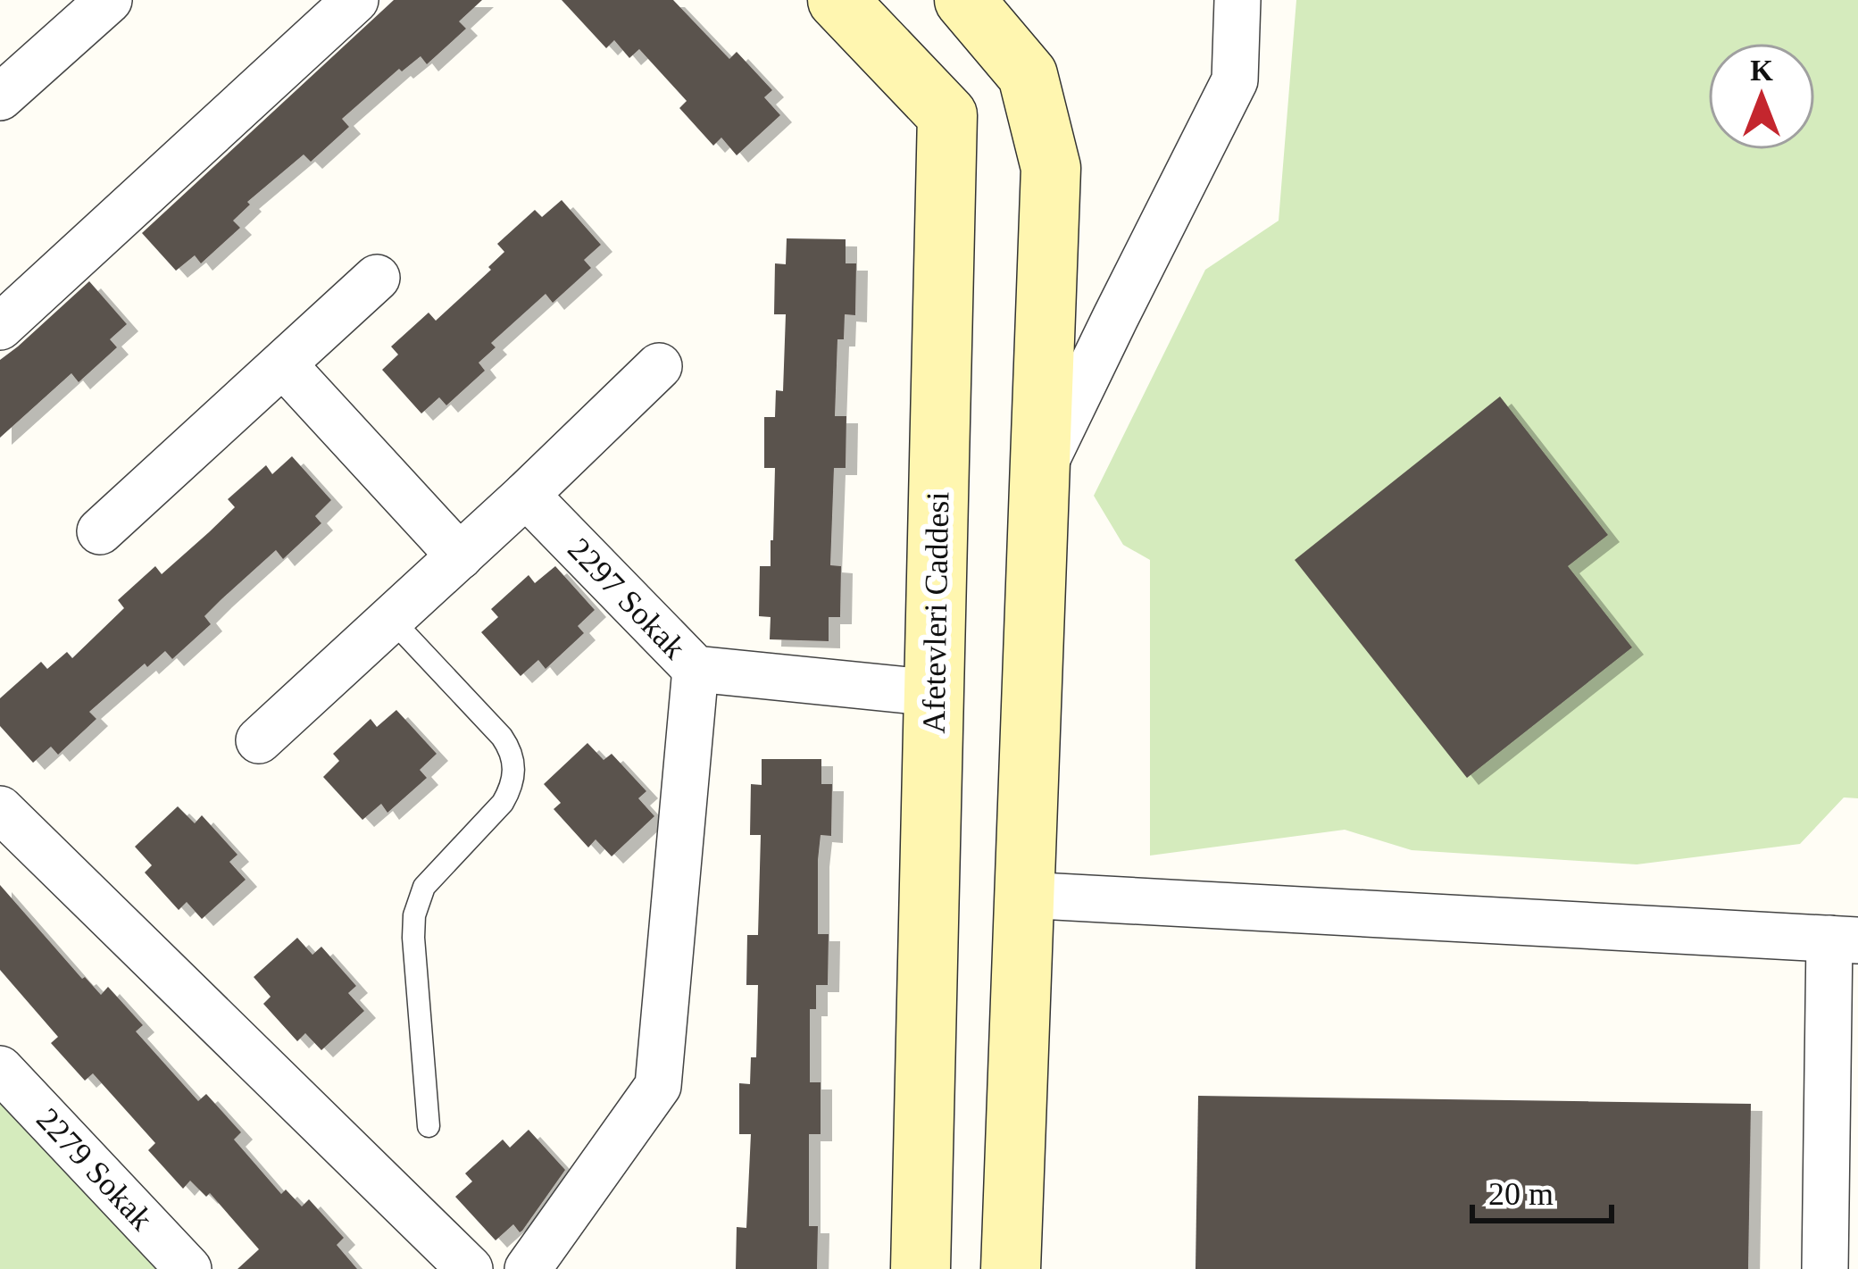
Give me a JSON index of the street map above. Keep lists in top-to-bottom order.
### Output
{
  "streets": {
    "street": ["2297 Sokak", "Afetevleri Caddesi", "2279 Sokak"]
  },
  "crossings": [
    ["2297 Sokak", "Afetevleri Caddesi"]
  ],
  "scale_bar": "20 m",
  "north": "top"
}
